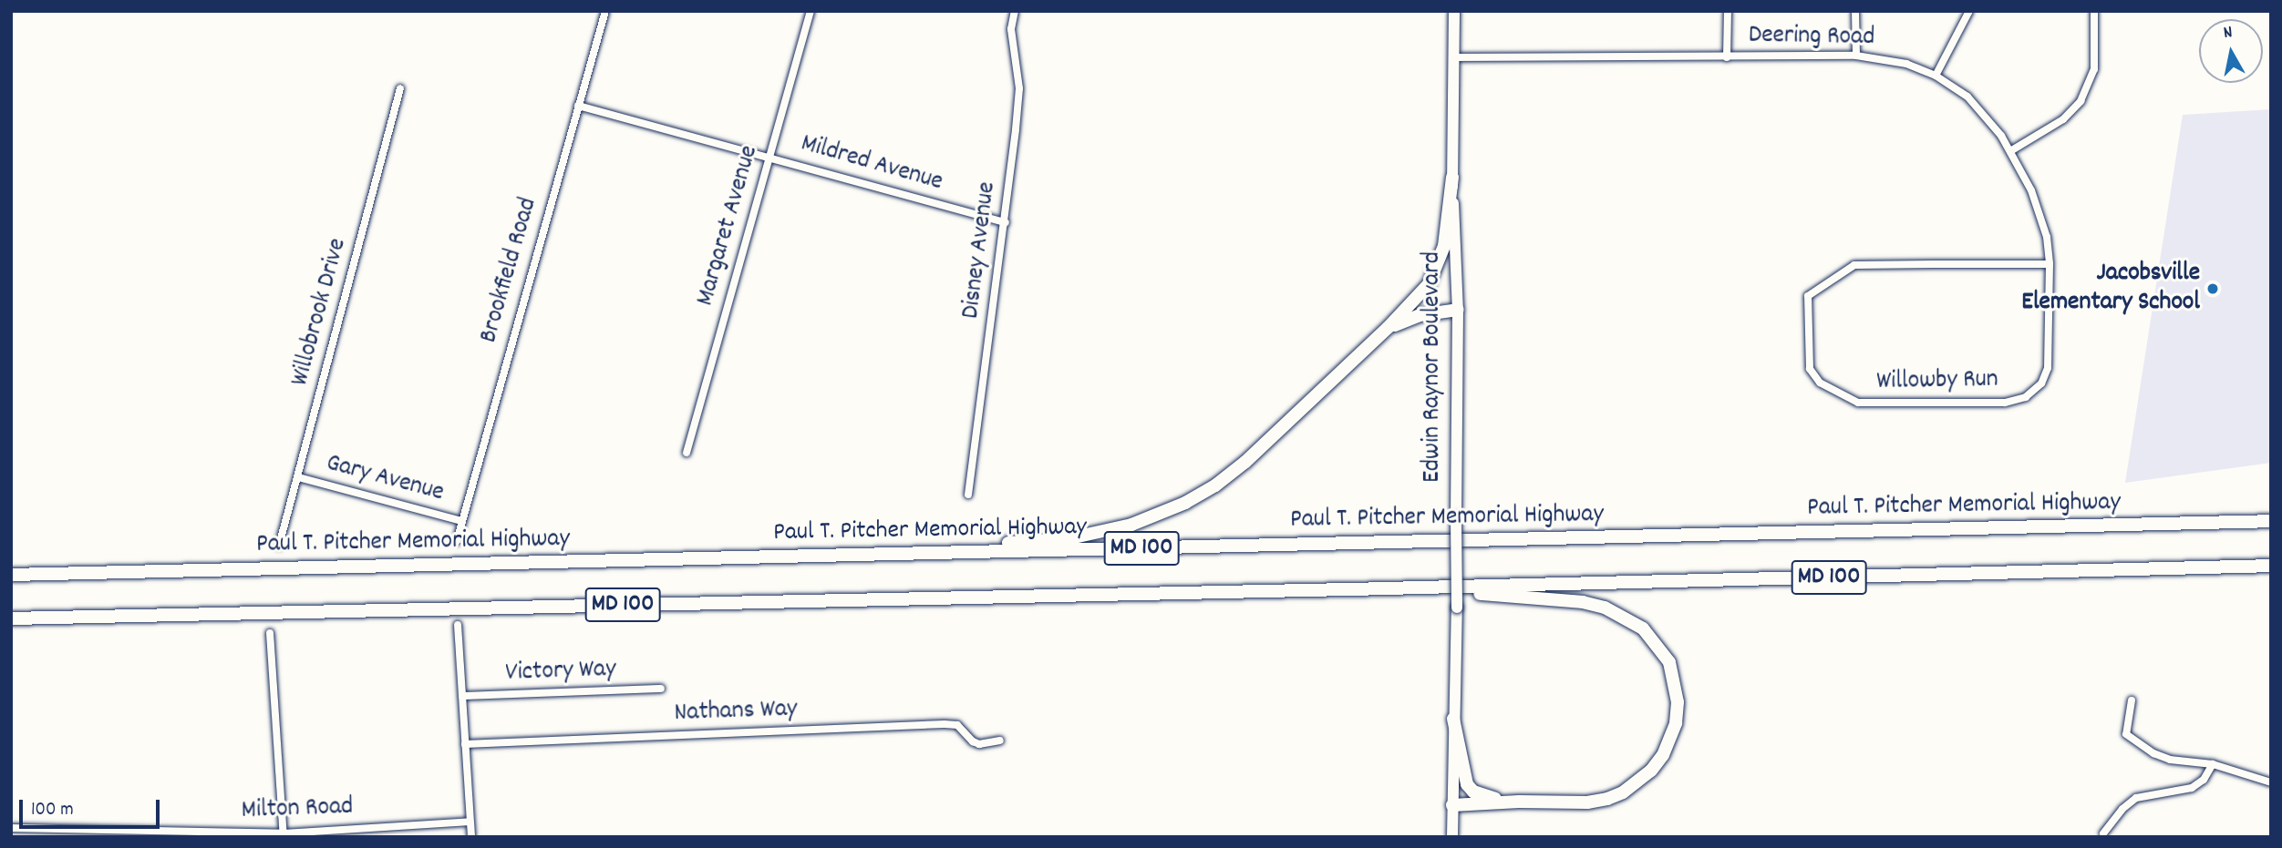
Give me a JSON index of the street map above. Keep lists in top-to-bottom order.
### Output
{
  "streets": {
    "highway": ["Paul T. Pitcher Memorial Highway", "MD 100"],
    "main road": ["Edwin Raynor Boulevard"],
    "street": [
      "Deering Road",
      "Mildred Avenue",
      "Margaret Avenue",
      "Disney Avenue",
      "Brookfield Road",
      "Willobrook Drive",
      "Willowby Run",
      "Gary Avenue",
      "Victory Way",
      "Nathans Way",
      "Milton Road"
    ]
  },
  "crossings": [
    ["Deering Road", "Edwin Raynor Boulevard"],
    ["Deering Road", "Willowby Run"],
    ["Mildred Avenue", "Margaret Avenue"],
    ["Mildred Avenue", "Disney Avenue"],
    ["Mildred Avenue", "Brookfield Road"],
    ["Brookfield Road", "Gary Avenue"],
    ["Willobrook Drive", "Gary Avenue"]
  ],
  "places": ["Jacobsville Elementary School"],
  "scale_bar": "100 m",
  "north": "top"
}
